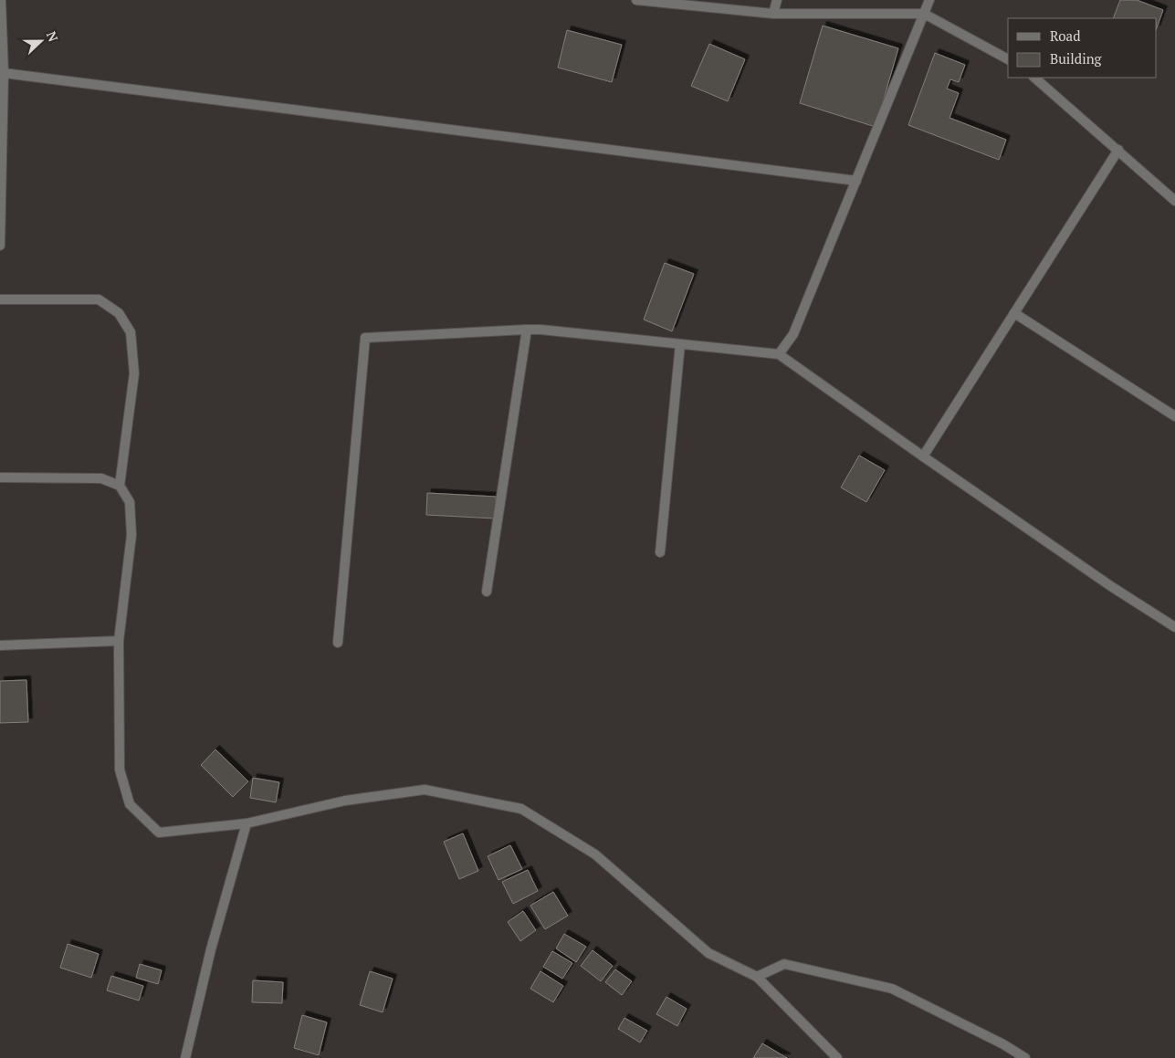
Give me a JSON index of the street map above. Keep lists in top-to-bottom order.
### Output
{
  "legend": ["Road", "Building"],
  "north": "right"
}
